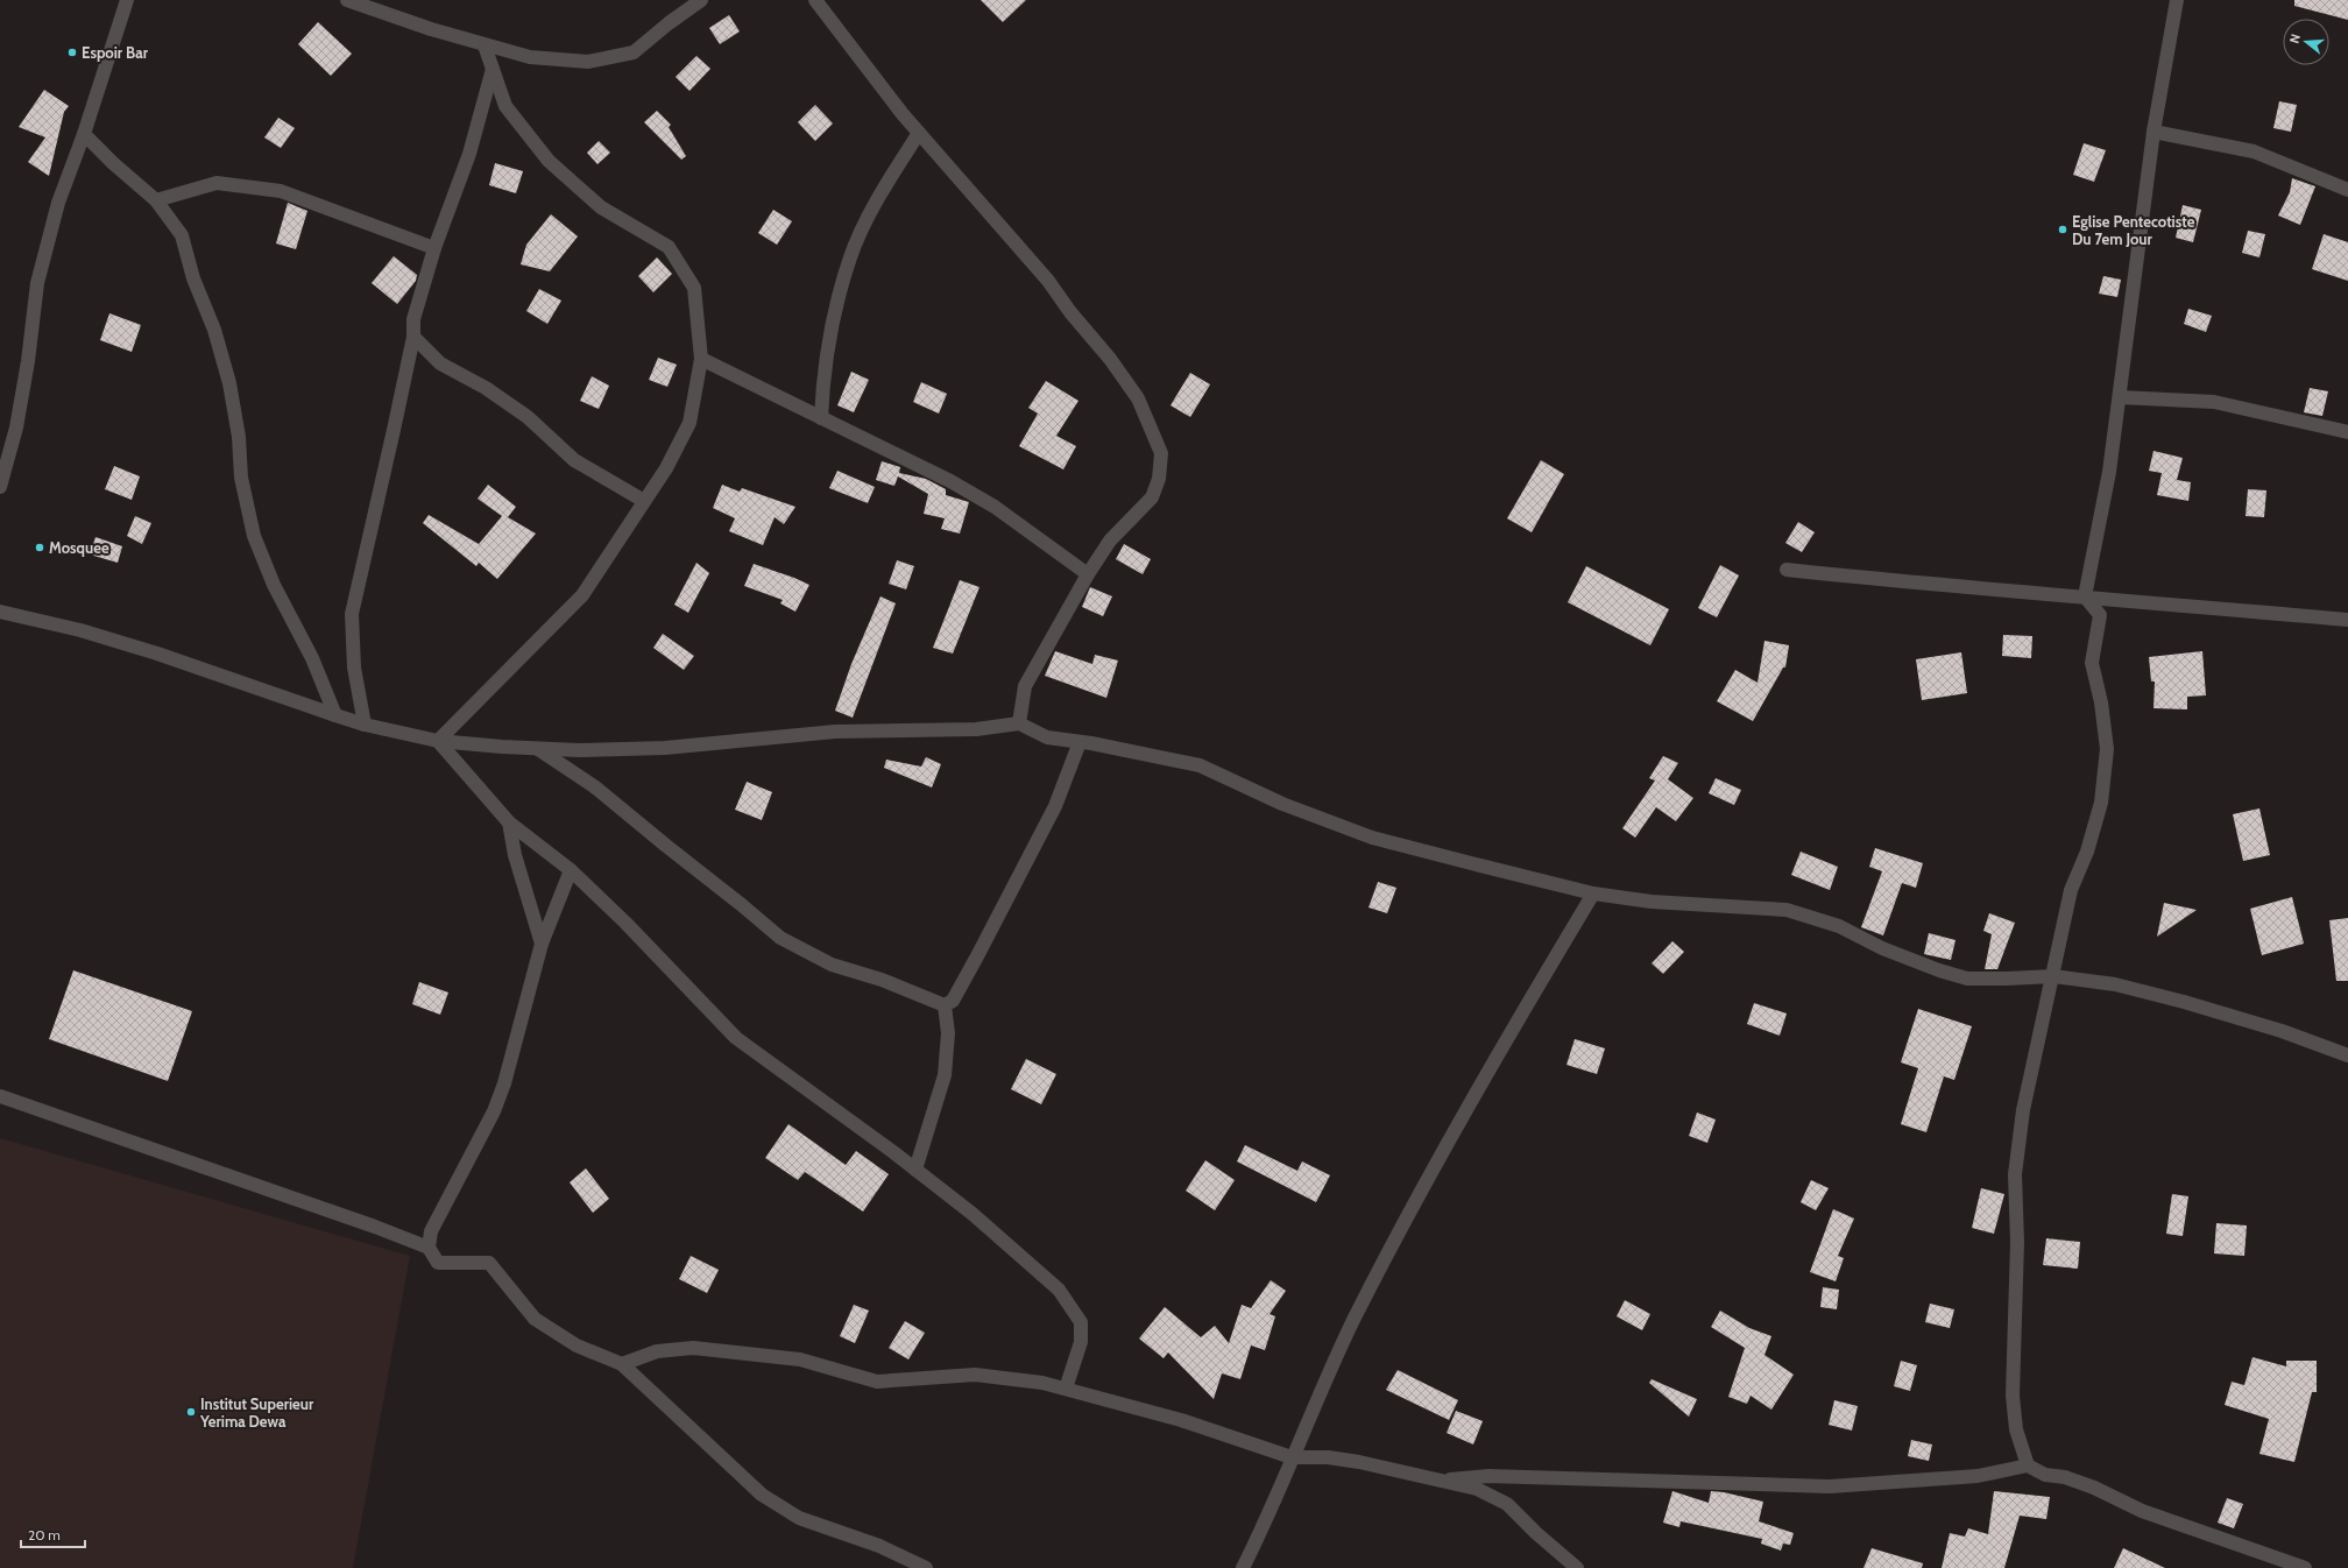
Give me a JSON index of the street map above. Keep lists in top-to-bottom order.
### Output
{
  "places": [
    "Espoir Bar",
    "Eglise Pentecotiste Du 7em Jour",
    "Mosquee",
    "Institut Superieur Yerima Dewa"
  ],
  "scale_bar": "20 m",
  "north": "left"
}
